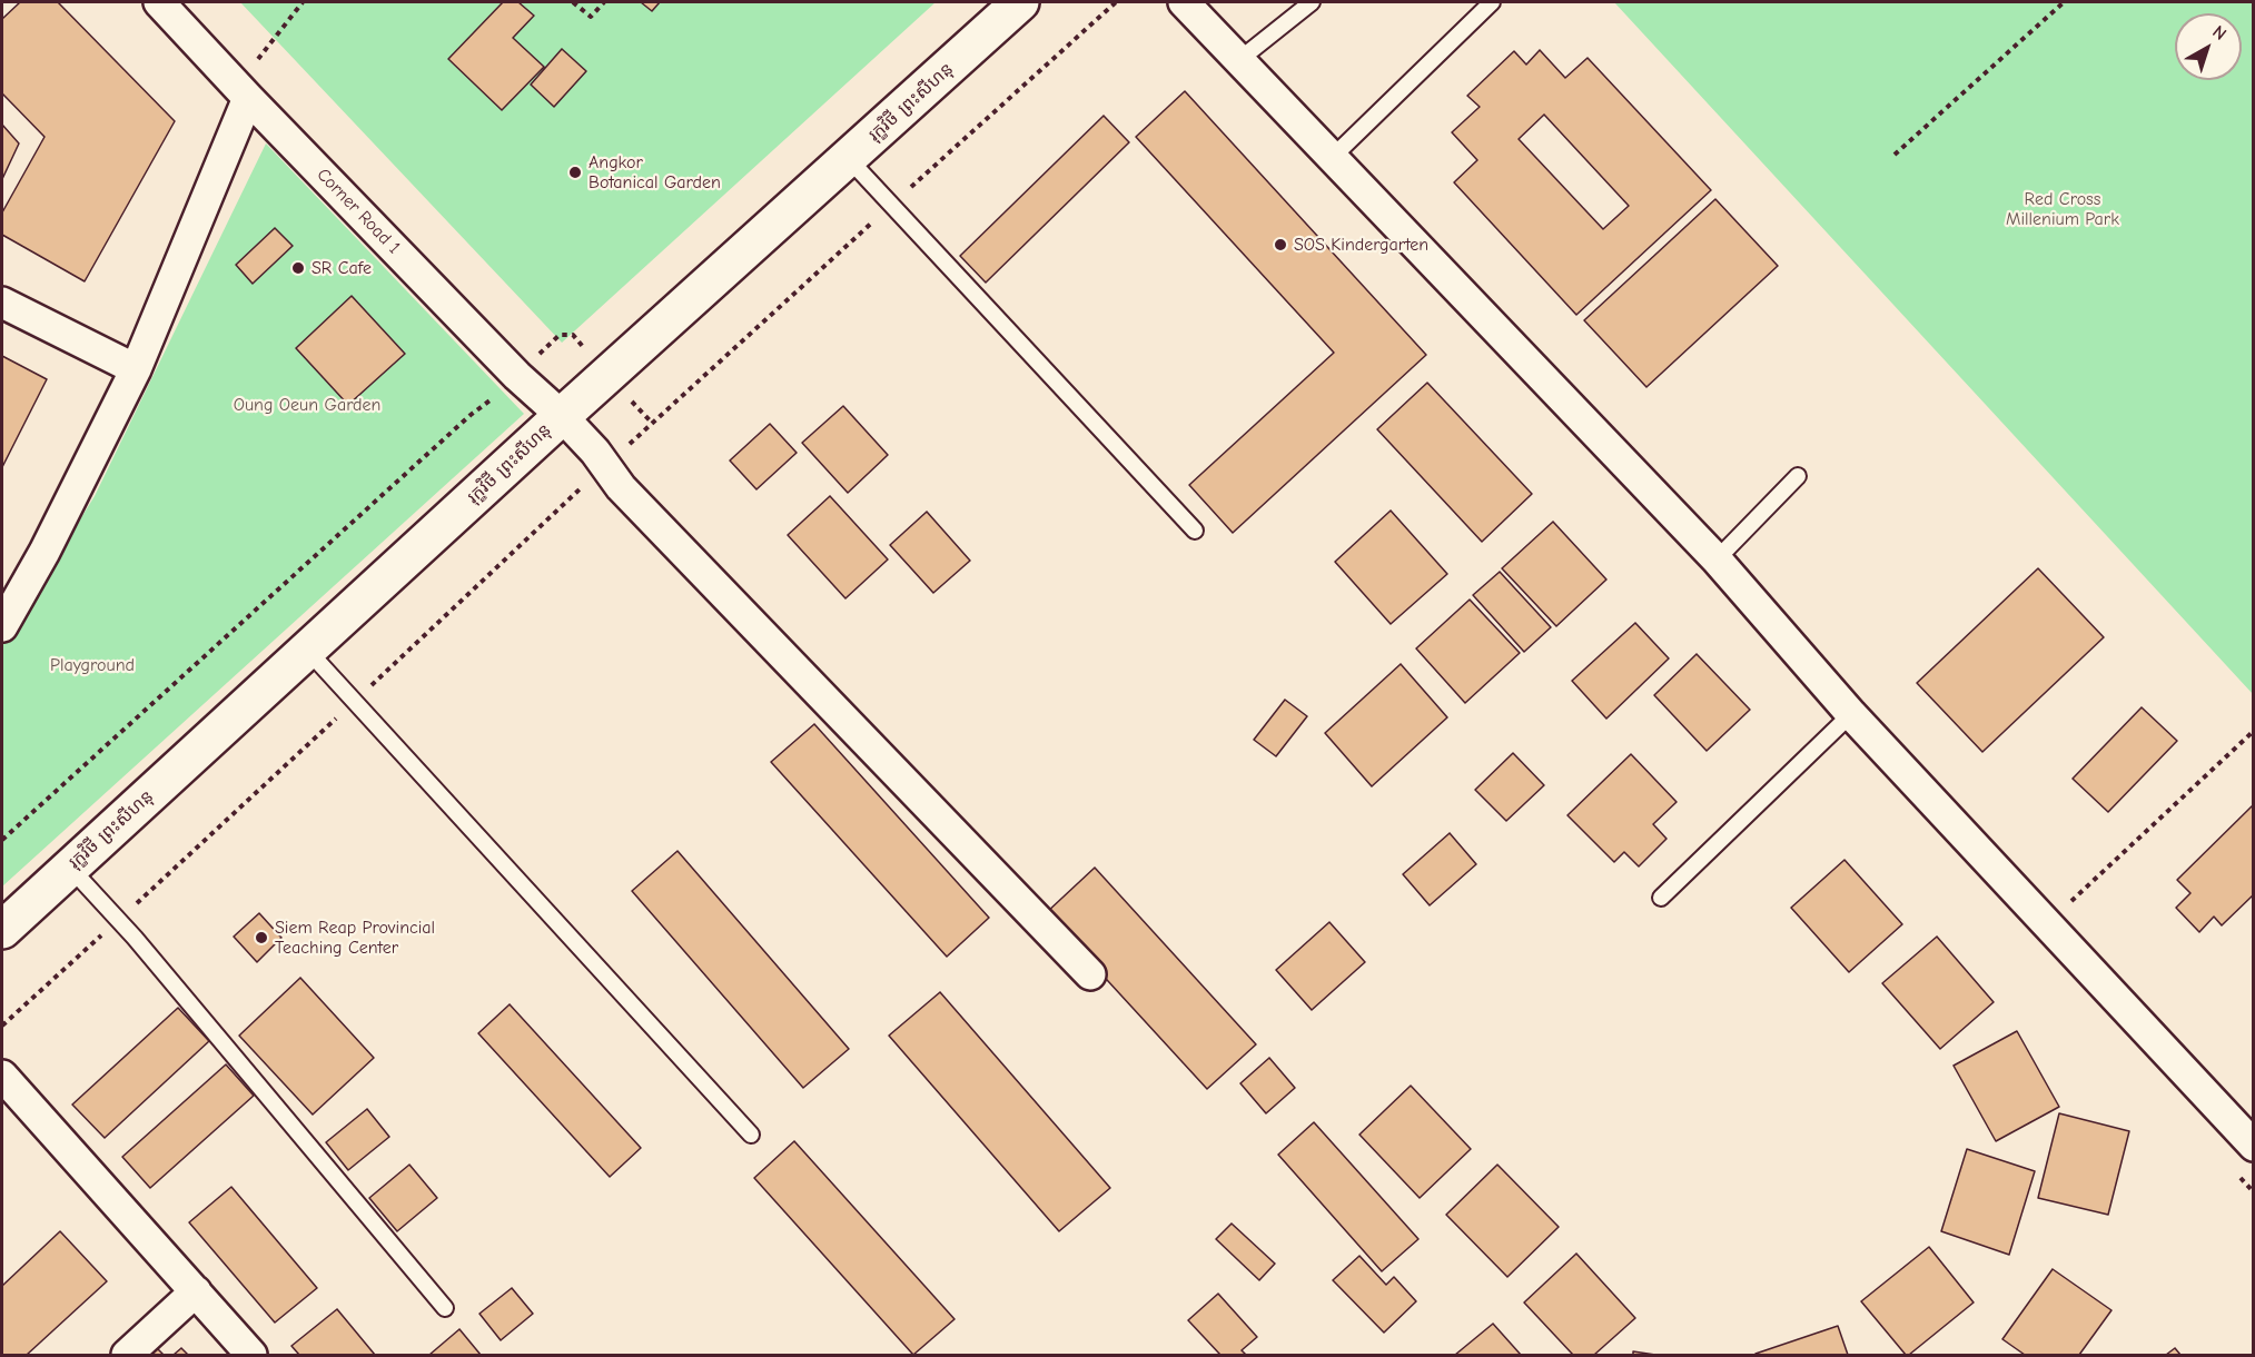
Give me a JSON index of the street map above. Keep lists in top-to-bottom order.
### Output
{
  "streets": {
    "street": ["រុក្ខវិថី ព្រះសីហនុ", "Corner Road 1"]
  },
  "crossings": [
    ["រុក្ខវិថី ព្រះសីហនុ", "Corner Road 1"]
  ],
  "parks": ["Red Cross Millenium Park", "Oung Oeun Garden", "Playground"],
  "places": [
    "Angkor Botanical Garden",
    "SOS Kindergarten",
    "SR Cafe",
    "Siem Reap Provincial Teaching Center"
  ],
  "north": "top right"
}
